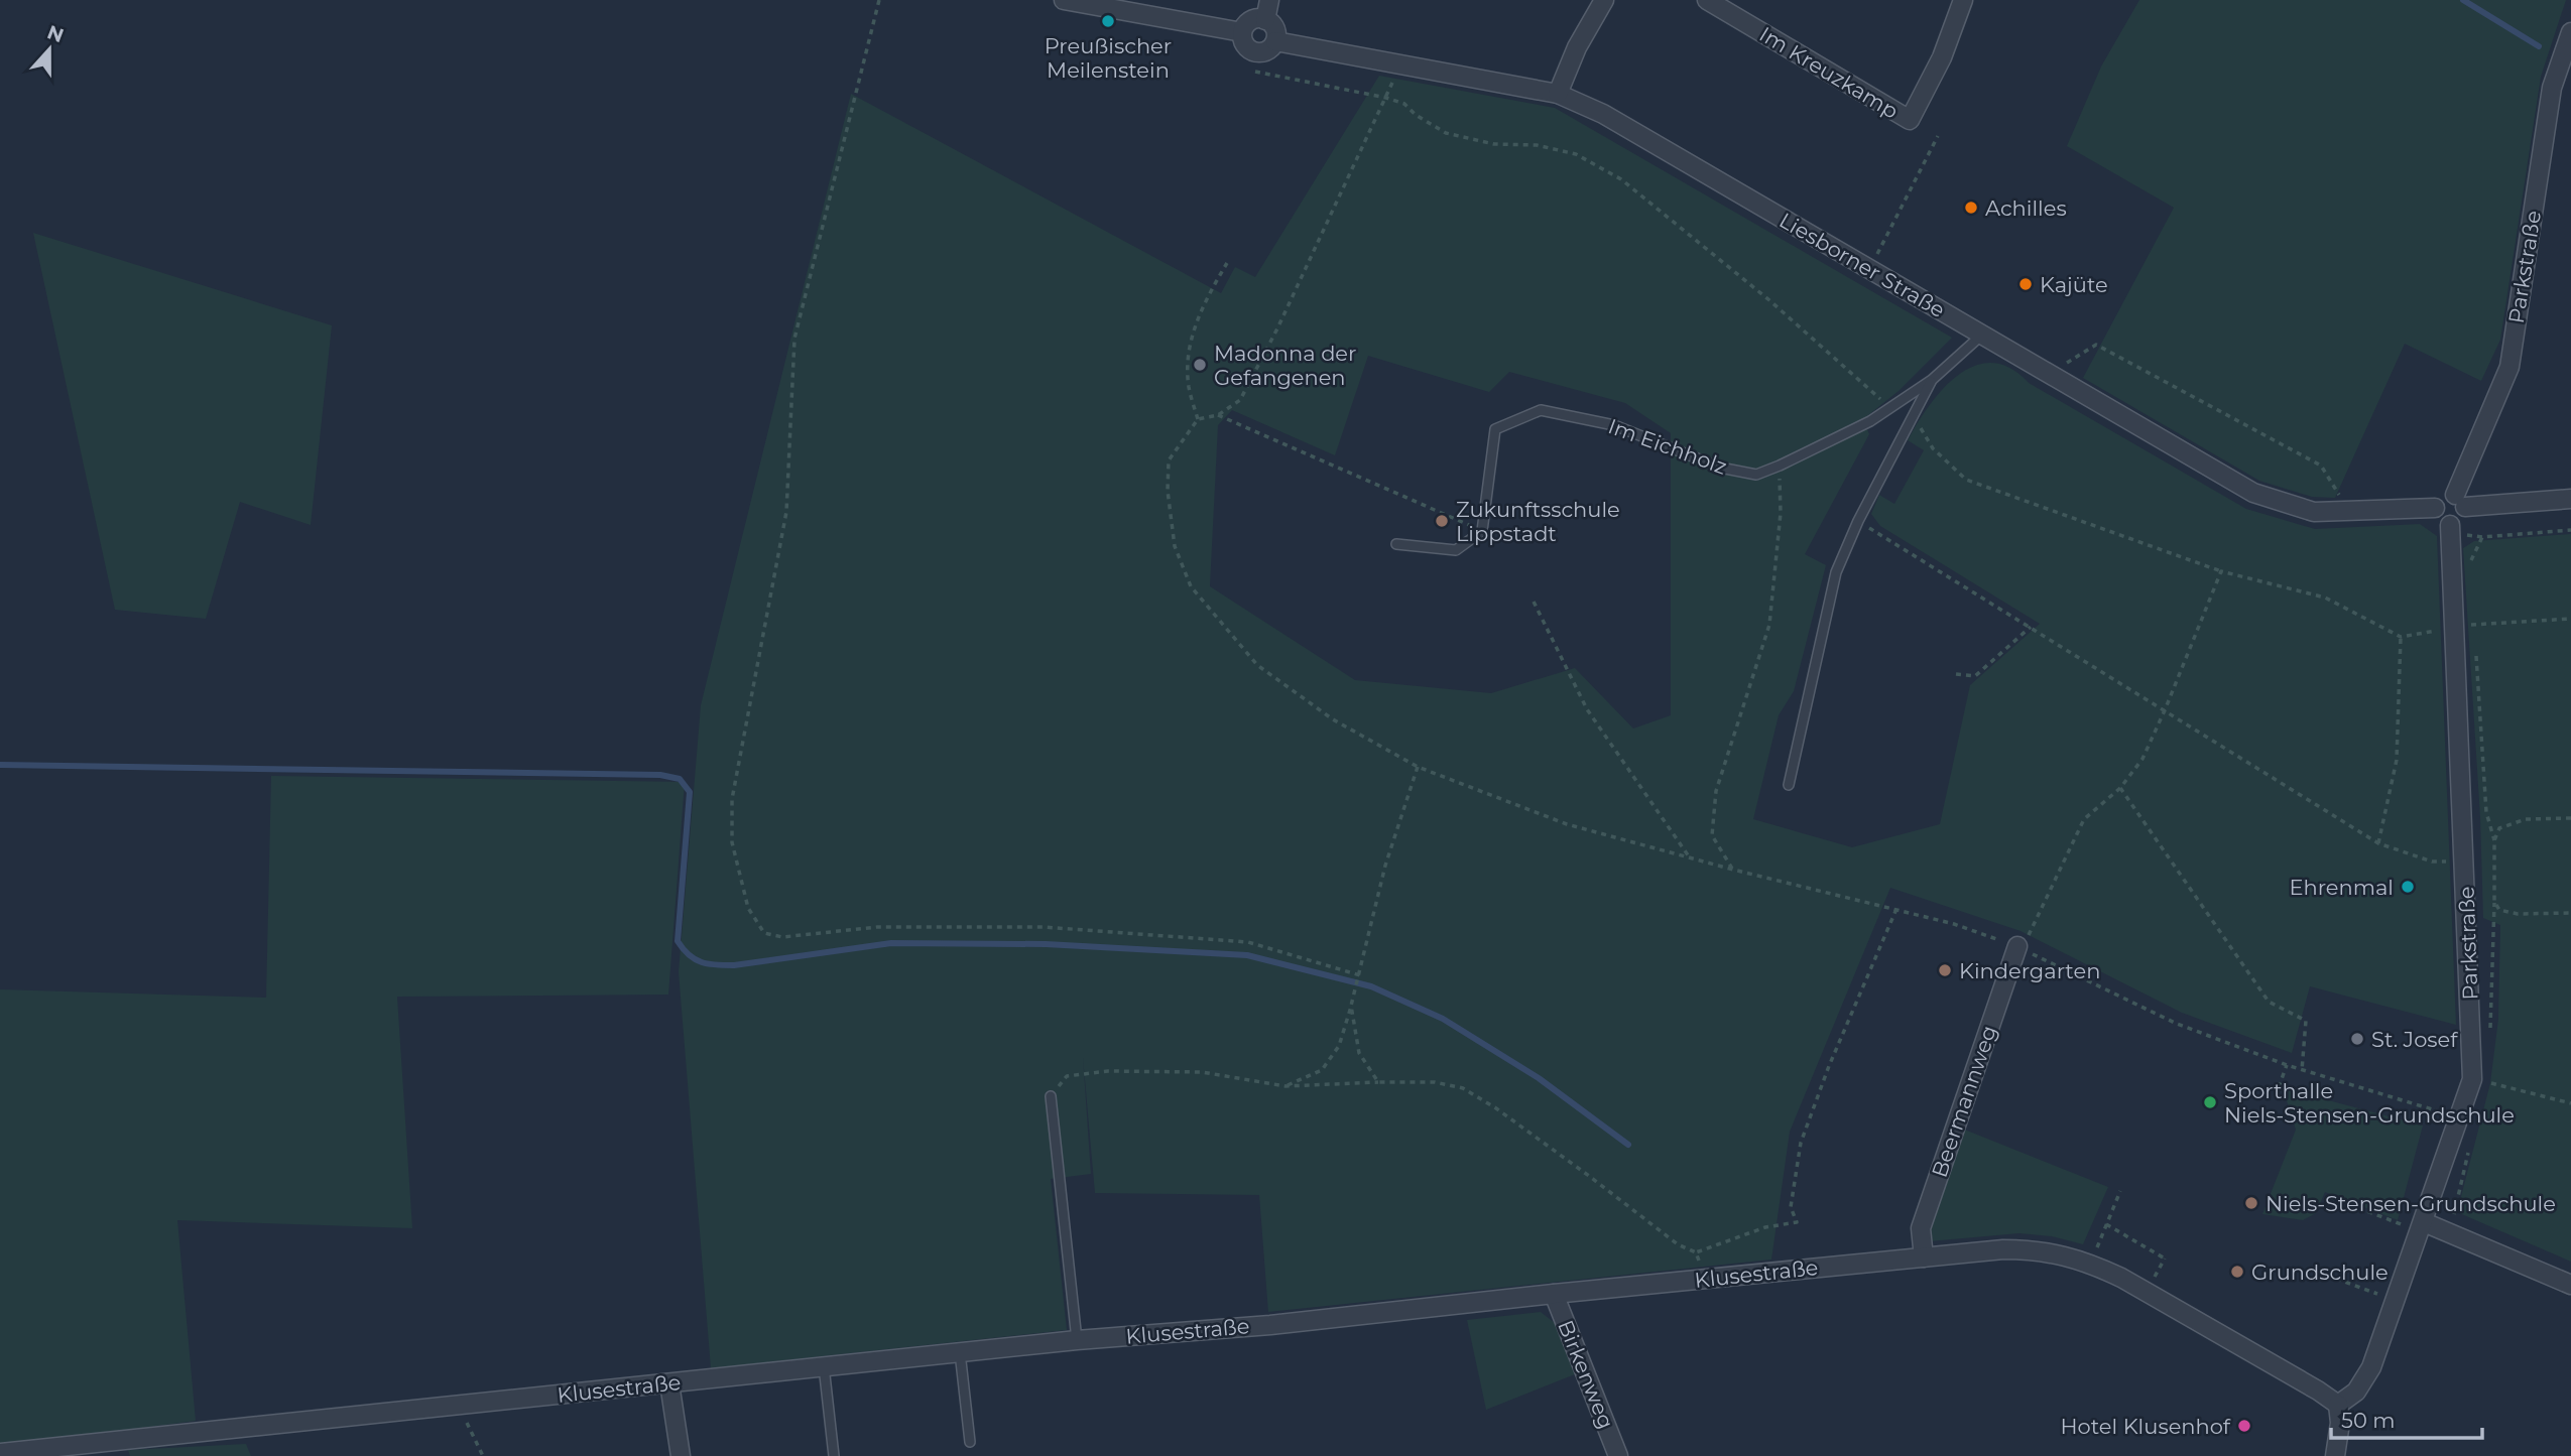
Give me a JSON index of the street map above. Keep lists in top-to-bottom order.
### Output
{
  "streets": {
    "street": [
      "Im Kreuzkamp",
      "Liesborner Straße",
      "Parkstraße",
      "Beermannweg",
      "Klusestraße",
      "Birkenweg"
    ],
    "lane": ["Im Eichholz"]
  },
  "crossings": [
    ["Liesborner Straße", "Parkstraße"],
    ["Liesborner Straße", "Im Eichholz"],
    ["Parkstraße", "Klusestraße"],
    ["Beermannweg", "Klusestraße"],
    ["Klusestraße", "Birkenweg"]
  ],
  "places": [
    "Preußischer Meilenstein",
    "Achilles",
    "Kajüte",
    "Madonna der Gefangenen",
    "Zukunftsschule Lippstadt",
    "Ehrenmal",
    "Kindergarten",
    "St. Josef",
    "Sporthalle Niels-Stensen-Grundschule",
    "Niels-Stensen-Grundschule",
    "Grundschule",
    "Hotel Klusenhof"
  ],
  "scale_bar": "50 m",
  "north": "top"
}
